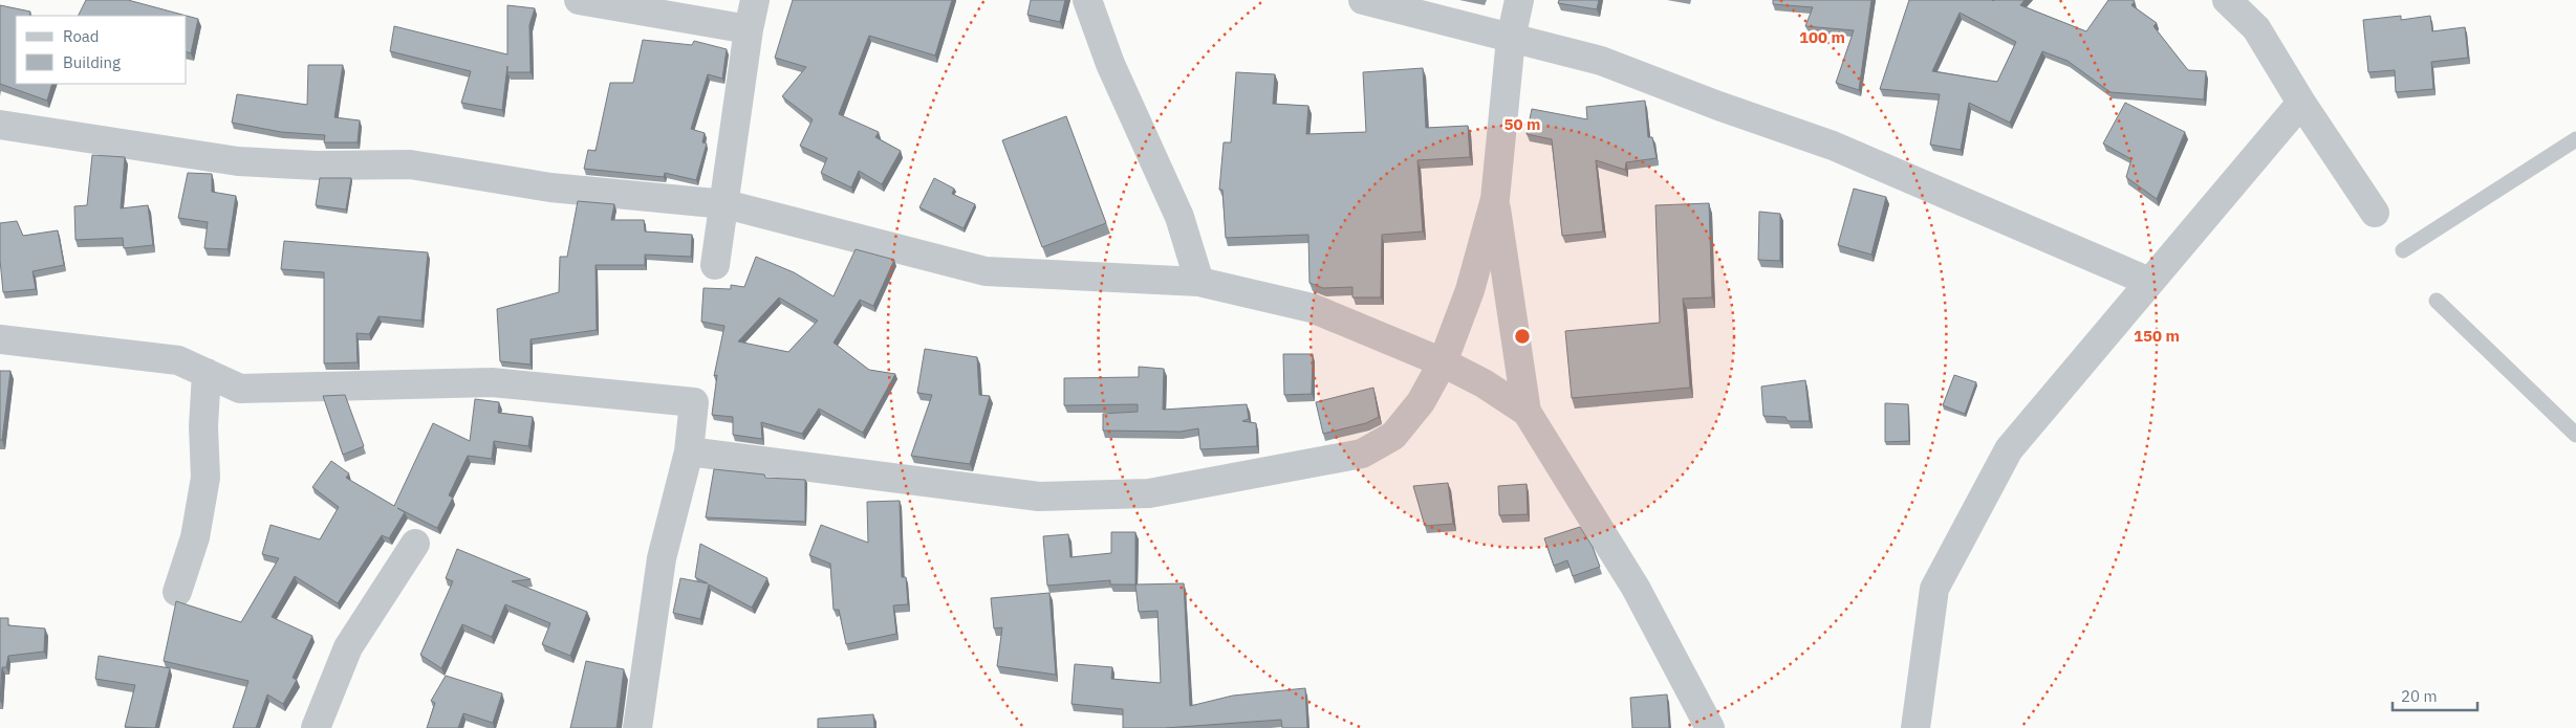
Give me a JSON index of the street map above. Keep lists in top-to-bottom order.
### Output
{
  "legend": ["Road", "Building"],
  "scale_bar": "20 m",
  "rings": ["100 m", "50 m", "150 m"]
}
